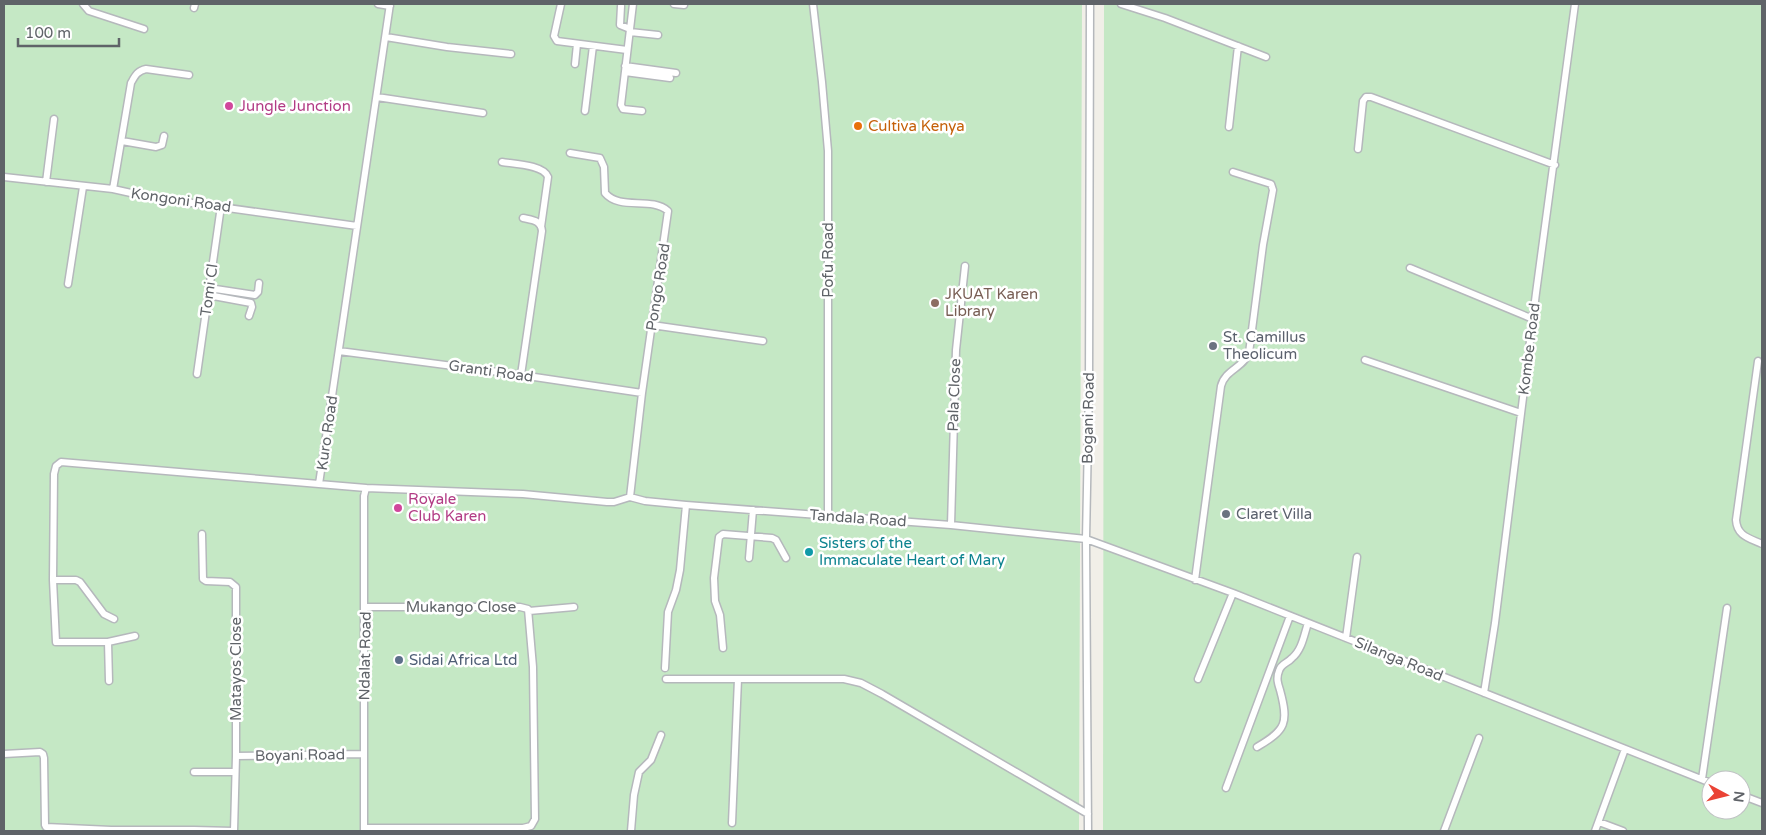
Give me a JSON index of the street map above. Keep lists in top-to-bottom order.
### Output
{
  "streets": {
    "street": [
      "Kongoni Road",
      "Pofu Road",
      "Pongo Road",
      "Tomi Cl",
      "Kombe Road",
      "Granti Road",
      "Pala Close",
      "Bogani Road",
      "Kuro Road",
      "Tandala Road",
      "Mukango Close",
      "Ndalat Road",
      "Silanga Road",
      "Matayos Close",
      "Boyani Road"
    ]
  },
  "crossings": [
    ["Kongoni Road", "Tomi Cl"],
    ["Kongoni Road", "Kuro Road"],
    ["Pofu Road", "Tandala Road"],
    ["Pongo Road", "Granti Road"],
    ["Pongo Road", "Tandala Road"],
    ["Kombe Road", "Silanga Road"],
    ["Granti Road", "Kuro Road"],
    ["Pala Close", "Tandala Road"],
    ["Bogani Road", "Tandala Road"],
    ["Bogani Road", "Silanga Road"],
    ["Tandala Road", "Silanga Road"],
    ["Mukango Close", "Ndalat Road"],
    ["Ndalat Road", "Boyani Road"],
    ["Matayos Close", "Boyani Road"]
  ],
  "places": [
    "Jungle Junction",
    "Cultiva Kenya",
    "JKUAT Karen Library",
    "St. Camillus Theolicum",
    "Royale Club Karen",
    "Claret Villa",
    "Sisters of the Immaculate Heart of Mary",
    "Sidai Africa Ltd"
  ],
  "scale_bar": "100 m",
  "north": "right"
}
